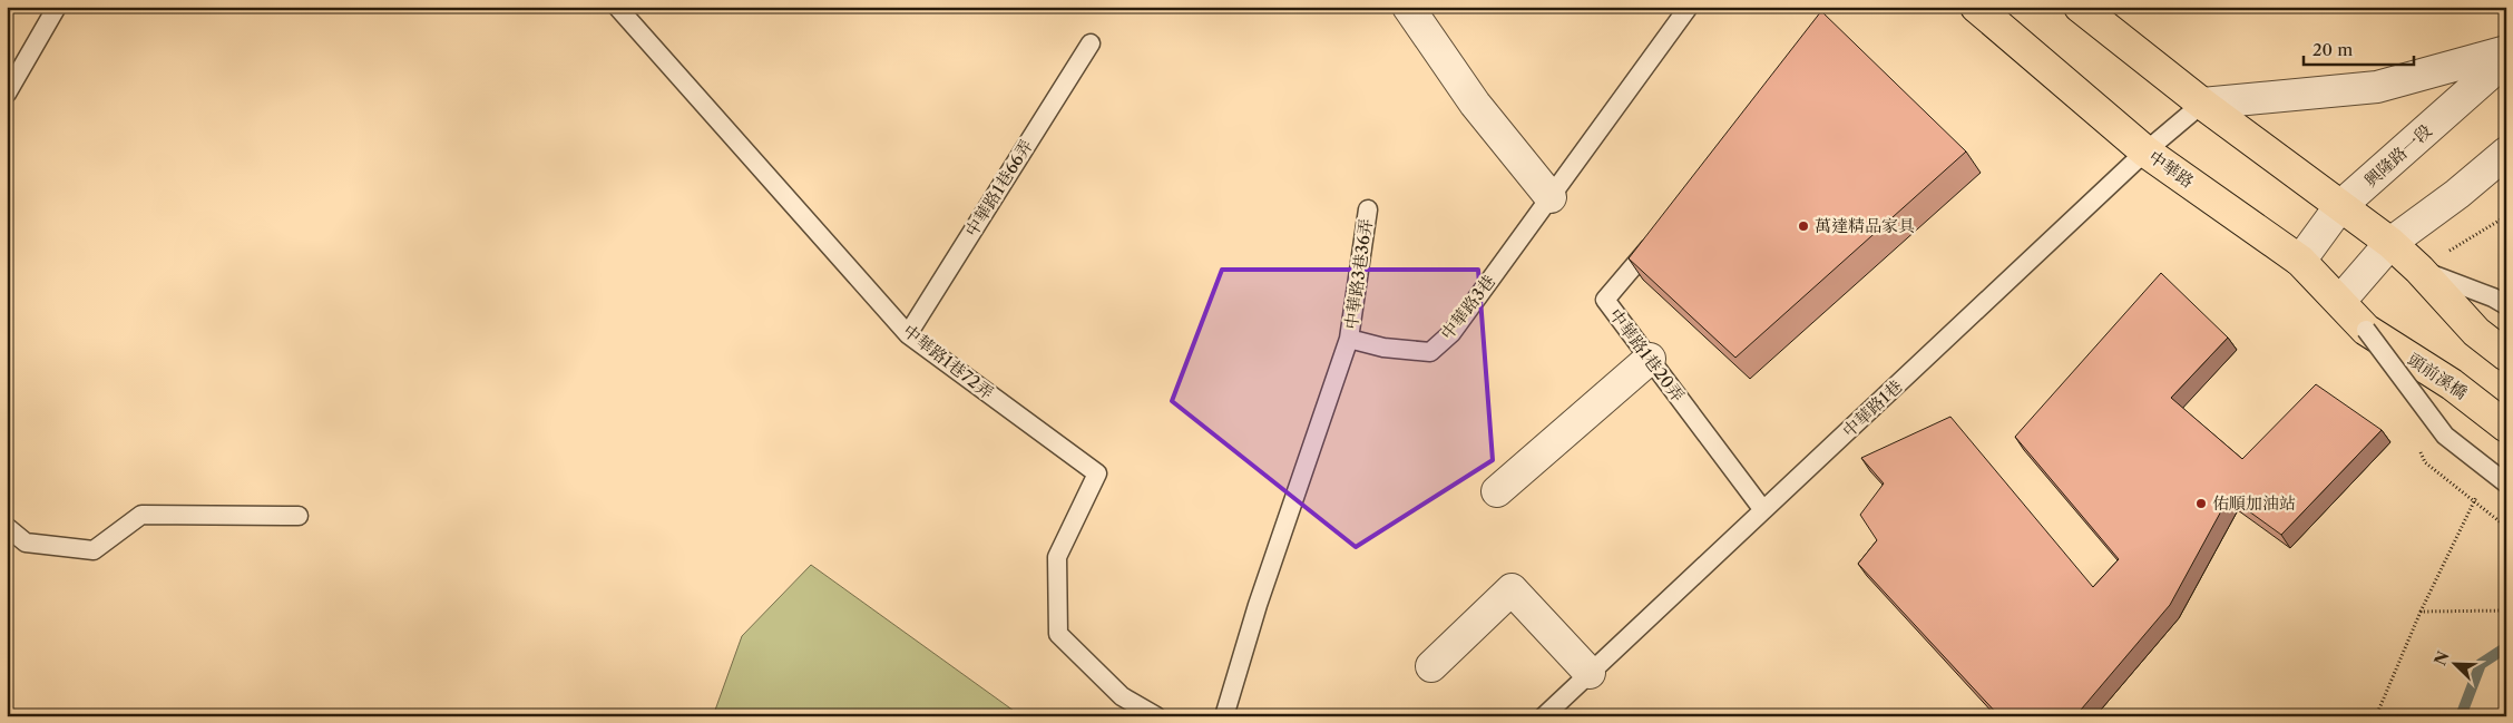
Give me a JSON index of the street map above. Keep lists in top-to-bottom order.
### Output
{
  "streets": {
    "main road": ["中華路", "頭前溪橋"],
    "street": ["興隆路一段"],
    "lane": [
      "中華路1巷66弄",
      "中華路3巷36弄",
      "中華路3巷",
      "中華路1巷20弄",
      "中華路1巷72弄",
      "中華路1巷"
    ]
  },
  "crossings": [
    ["興隆路一段", "中華路"],
    ["中華路", "頭前溪橋"],
    ["中華路", "中華路1巷"],
    ["中華路1巷66弄", "中華路1巷72弄"],
    ["中華路3巷36弄", "中華路3巷"],
    ["中華路1巷20弄", "中華路1巷"]
  ],
  "places": ["萬達精品家具", "佑順加油站"],
  "scale_bar": "20 m",
  "north": "top left"
}
